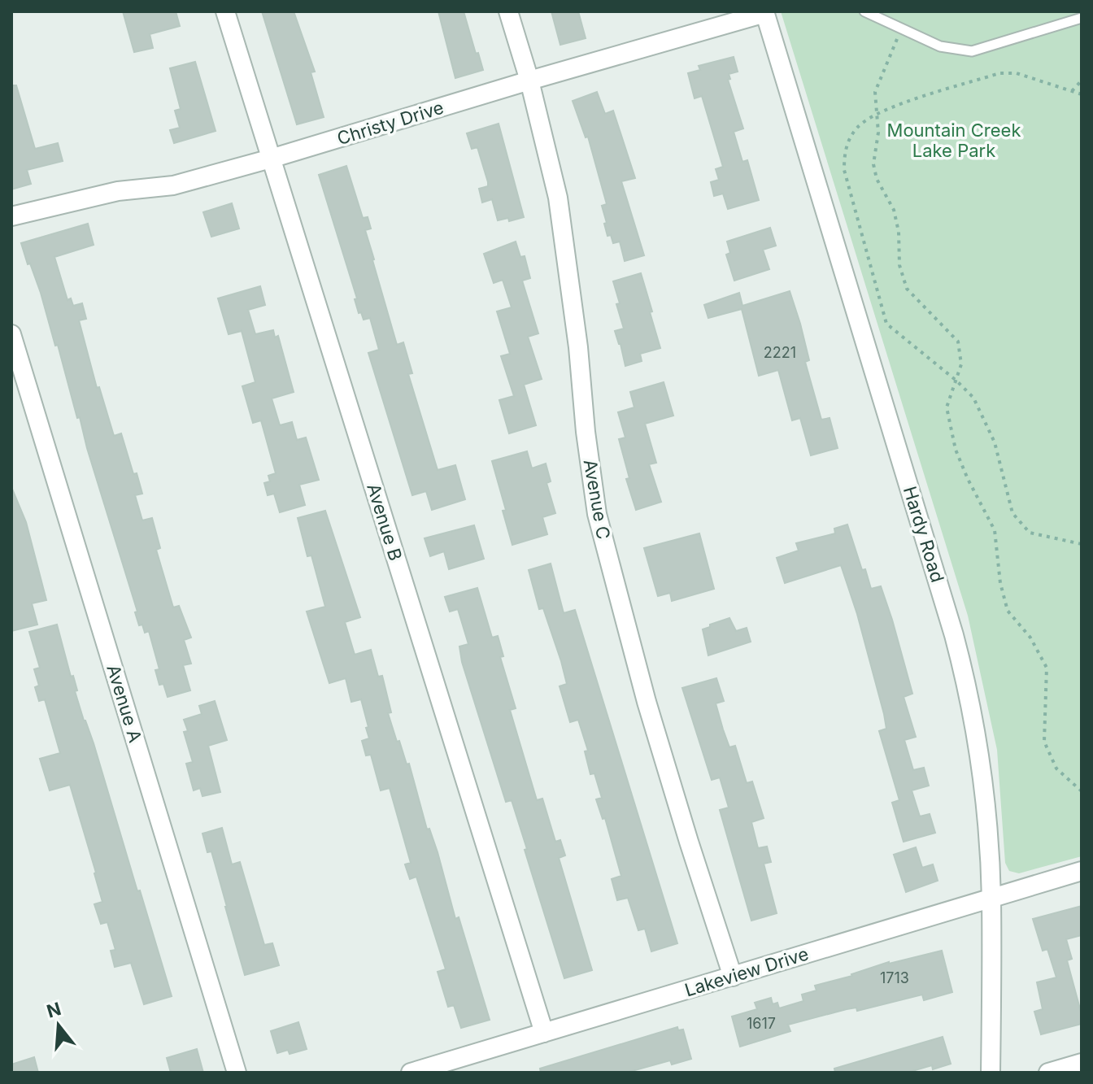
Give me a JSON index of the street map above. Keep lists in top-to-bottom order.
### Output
{
  "streets": {
    "street": [
      "Christy Drive",
      "Avenue C",
      "Avenue B",
      "Hardy Road",
      "Avenue A",
      "Lakeview Drive"
    ]
  },
  "crossings": [
    ["Christy Drive", "Avenue C"],
    ["Christy Drive", "Avenue B"],
    ["Christy Drive", "Hardy Road"],
    ["Avenue C", "Lakeview Drive"],
    ["Avenue B", "Lakeview Drive"],
    ["Hardy Road", "Lakeview Drive"]
  ],
  "parks": ["Mountain Creek Lake Park"],
  "house_numbers": ["2221", "1713", "1617"],
  "north": "top"
}
